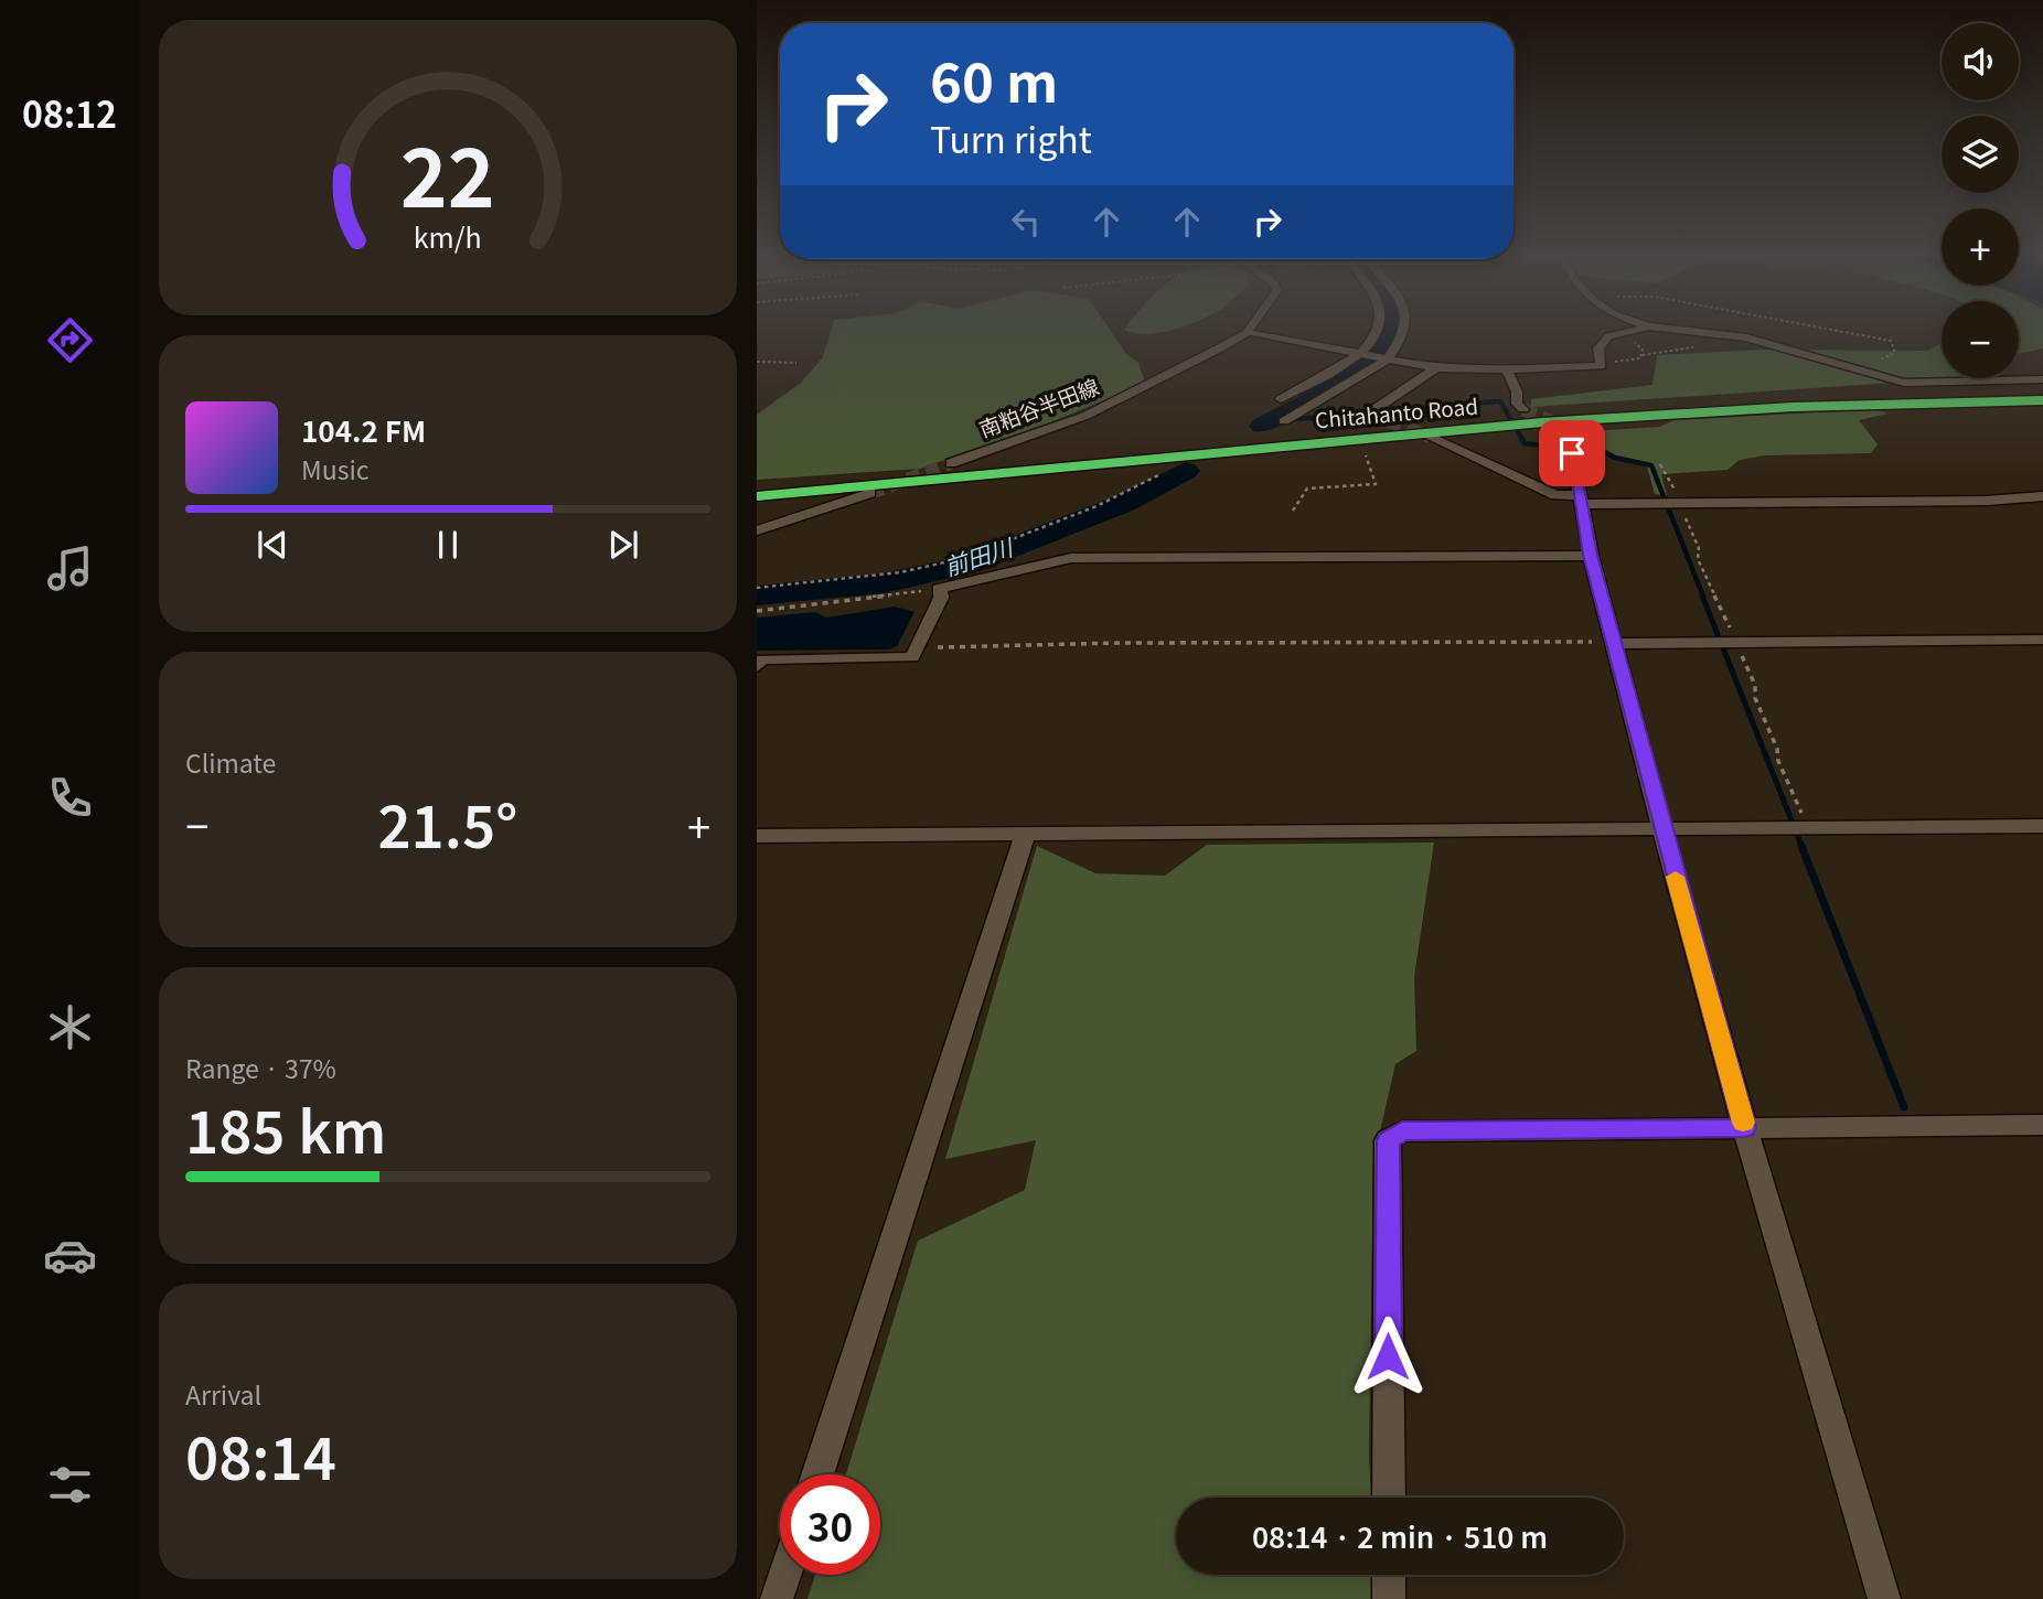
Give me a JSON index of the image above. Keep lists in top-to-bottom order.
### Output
{
  "streets": {
    "highway": ["Chitahanto Road"],
    "street": ["南粕谷半田線"]
  },
  "water": ["前田川"],
  "page": {
    "tabs": "08:12",
    "map_buttons": ["+", "−"],
    "turn": ["60 m", "Turn right"],
    "song": ["104.2 FM", "Music"],
    "tile": [
      "Climate",
      ["Range · 37%", "185 km"],
      ["Arrival", "08:14"]
    ],
    "heat": ["−", "21.5°", "+"],
    "limit": "30",
    "trip": "08:14 · 2 min · 510 m",
    "gauge": ["22", "km/h"]
  }
}
